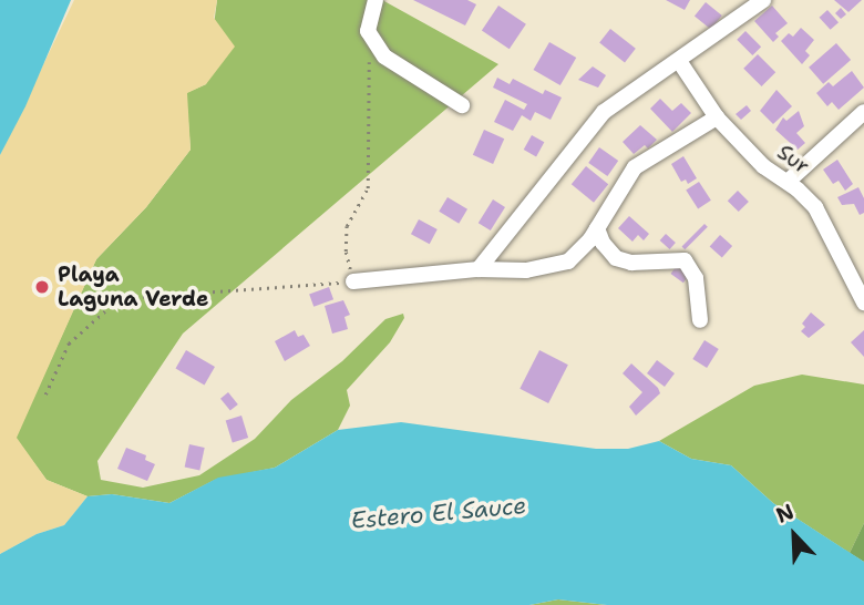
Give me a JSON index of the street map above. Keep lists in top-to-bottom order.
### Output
{
  "streets": {
    "street": ["Sur"]
  },
  "water": ["Estero El Sauce"],
  "places": ["Playa Laguna Verde"],
  "north": "top left"
}
